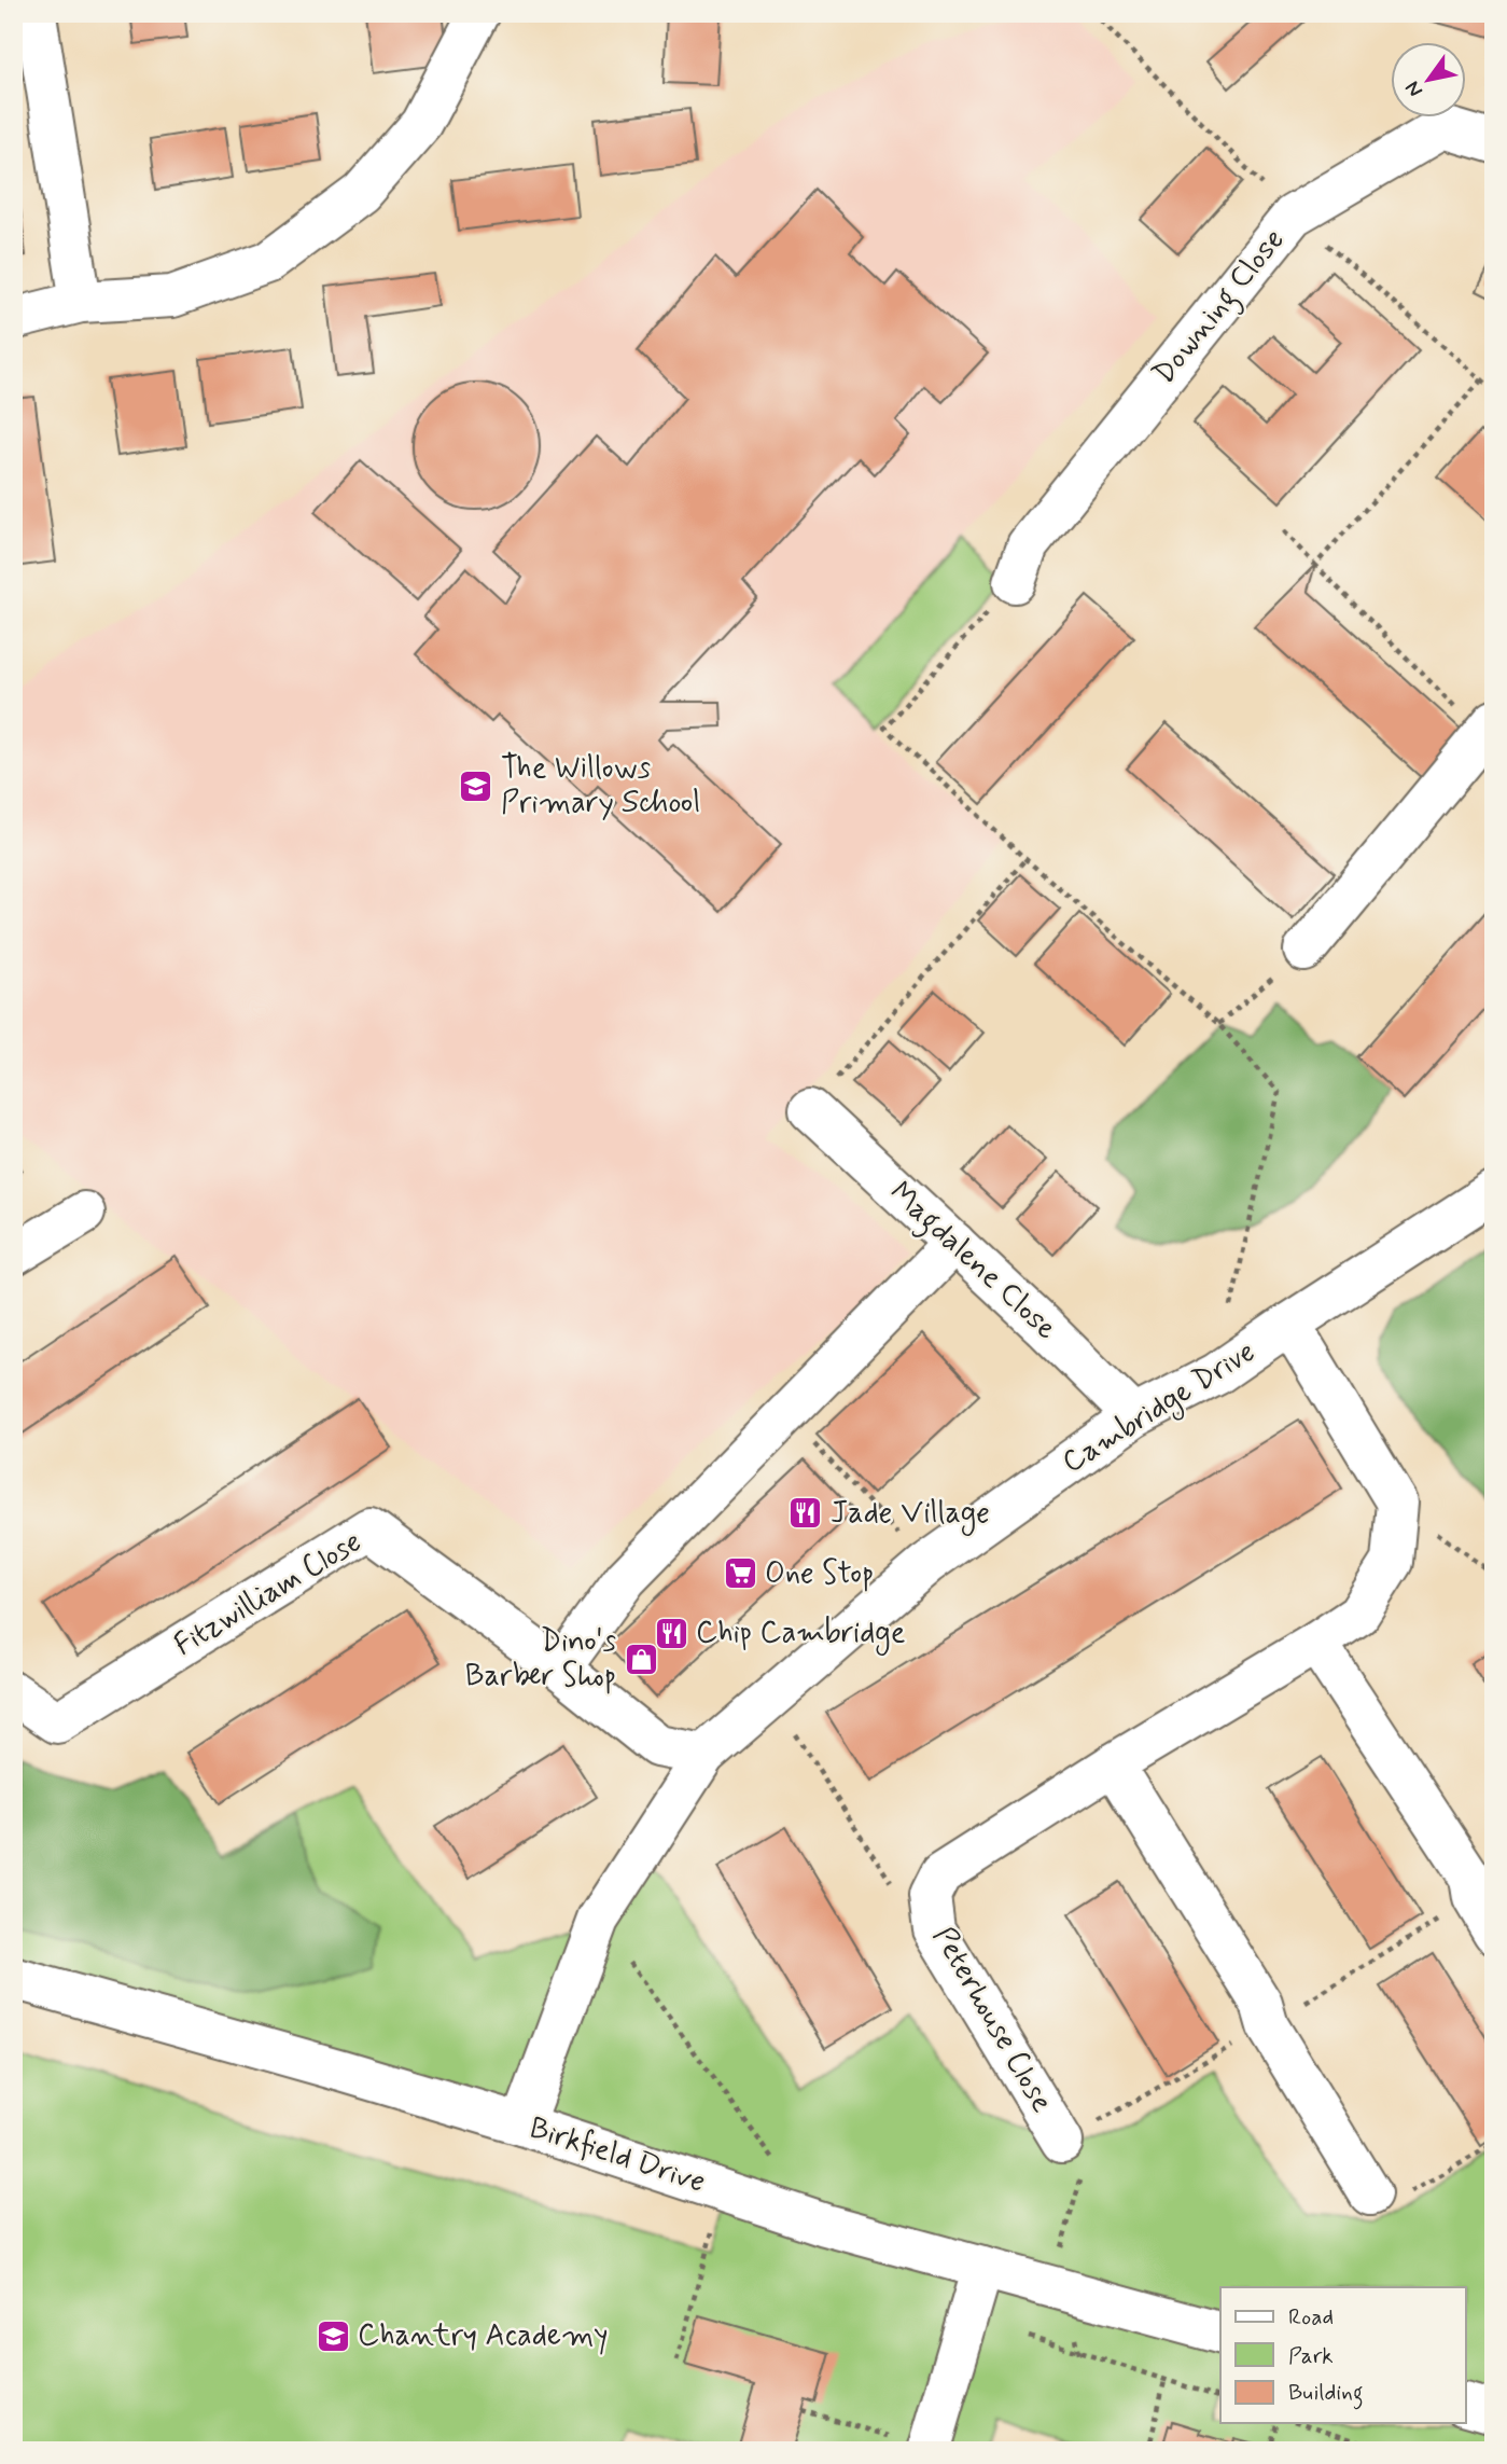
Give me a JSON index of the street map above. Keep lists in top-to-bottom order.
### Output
{
  "streets": {
    "street": [
      "Downing Close",
      "Magdalene Close",
      "Cambridge Drive",
      "Fitzwilliam Close",
      "Peterhouse Close",
      "Birkfield Drive"
    ]
  },
  "crossings": [
    ["Magdalene Close", "Cambridge Drive"],
    ["Cambridge Drive", "Fitzwilliam Close"],
    ["Cambridge Drive", "Birkfield Drive"]
  ],
  "places": {
    "school or university": ["The Willows Primary School", "Chantry Academy"],
    "restaurant": ["Jade Village", "Chip Cambridge"],
    "supermarket": ["One Stop"],
    "shop": ["Dino's Barber Shop"]
  },
  "legend": ["Road", "Park", "Building"],
  "north": "bottom left"
}
